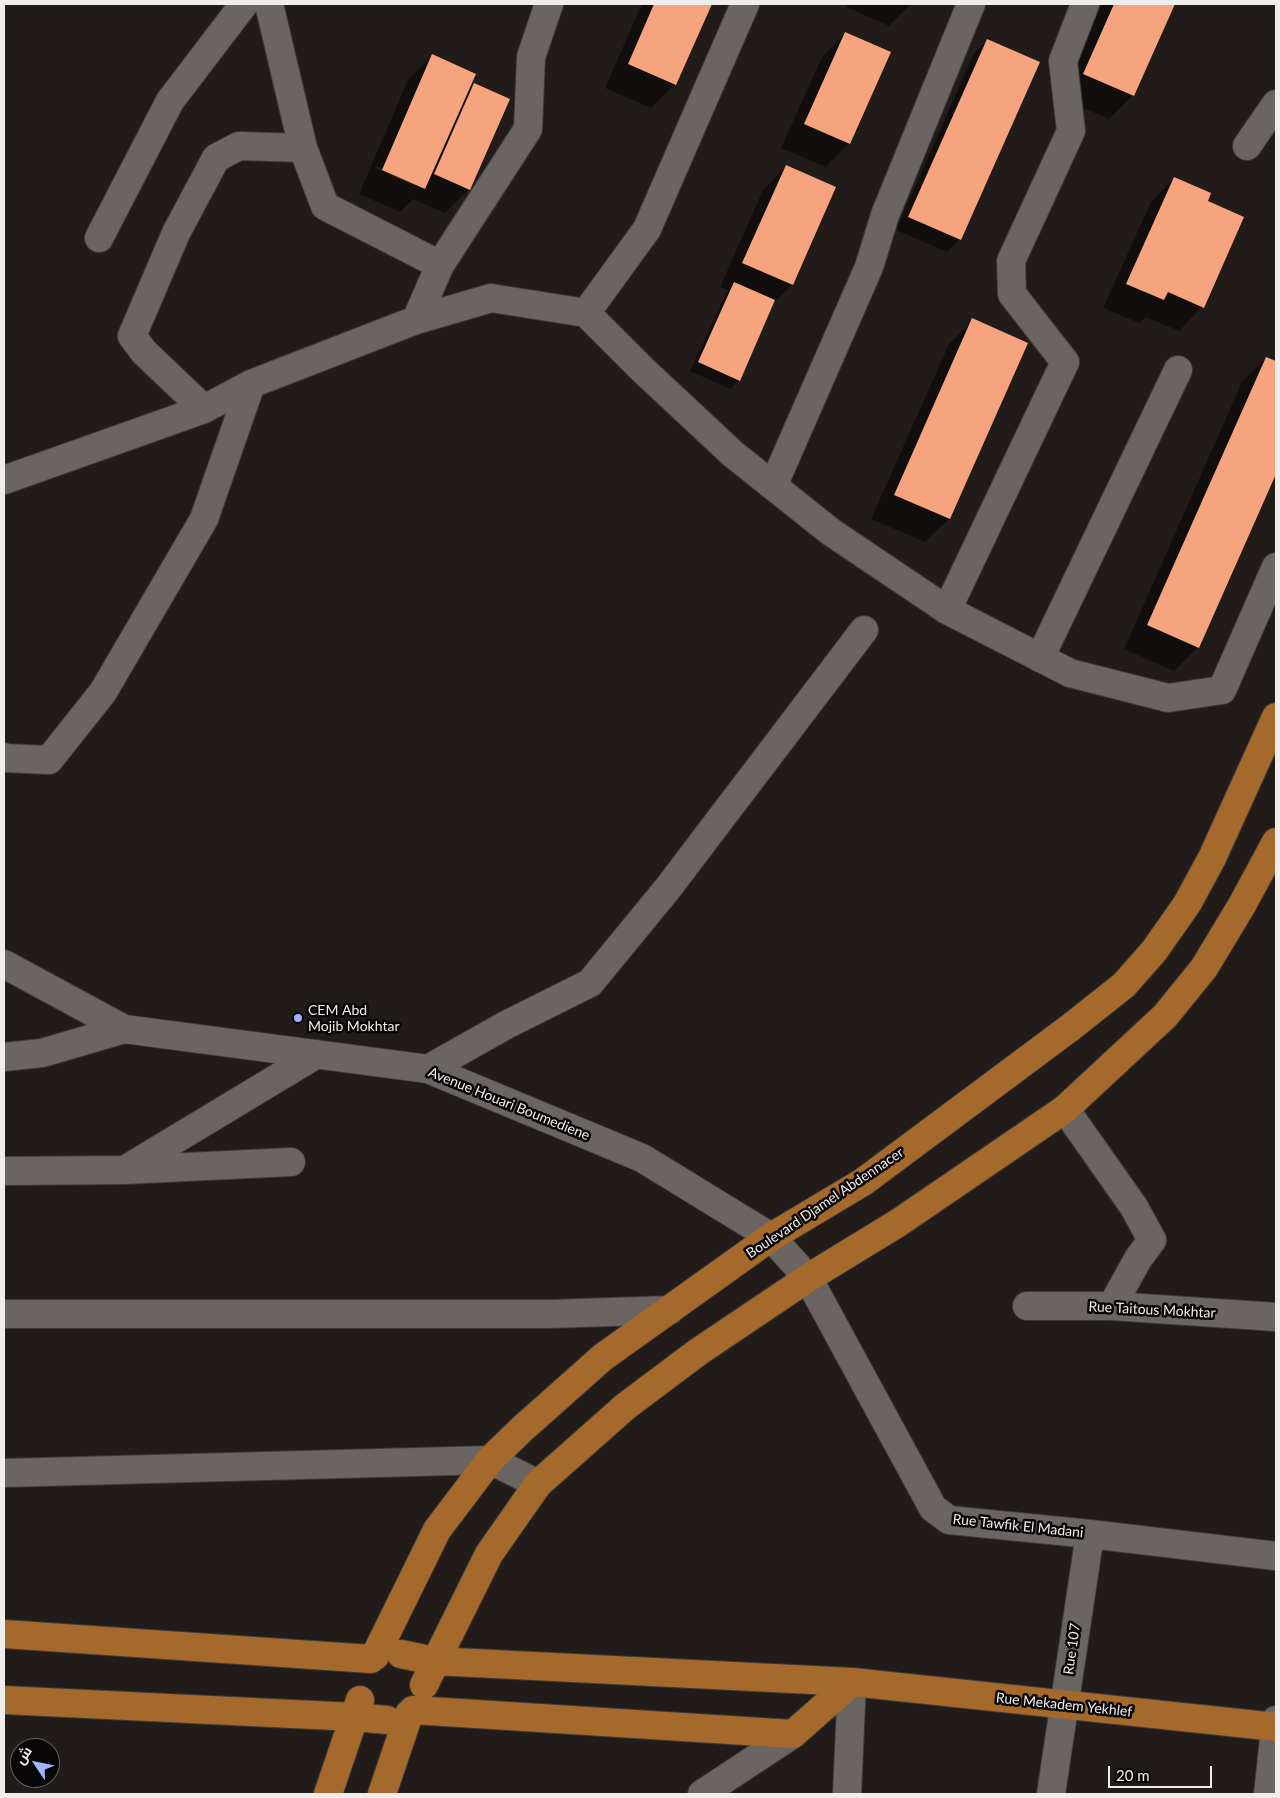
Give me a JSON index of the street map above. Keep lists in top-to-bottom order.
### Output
{
  "streets": {
    "main road": ["Boulevard Djamel Abdennacer", "Rue Mekadem Yekhlef"],
    "street": [
      "Avenue Houari Boumediene",
      "Rue Taitous Mokhtar",
      "Rue Tawfik El Madani",
      "Rue 107"
    ]
  },
  "crossings": [
    ["Avenue Houari Boumediene", "Boulevard Djamel Abdennacer"],
    ["Avenue Houari Boumediene", "Rue Tawfik El Madani"],
    ["Boulevard Djamel Abdennacer", "Rue Mekadem Yekhlef"],
    ["Rue Tawfik El Madani", "Rue 107"],
    ["Rue 107", "Rue Mekadem Yekhlef"]
  ],
  "places": ["CEM Abd Mojib Mokhtar"],
  "scale_bar": "20 m",
  "north": "top left"
}
